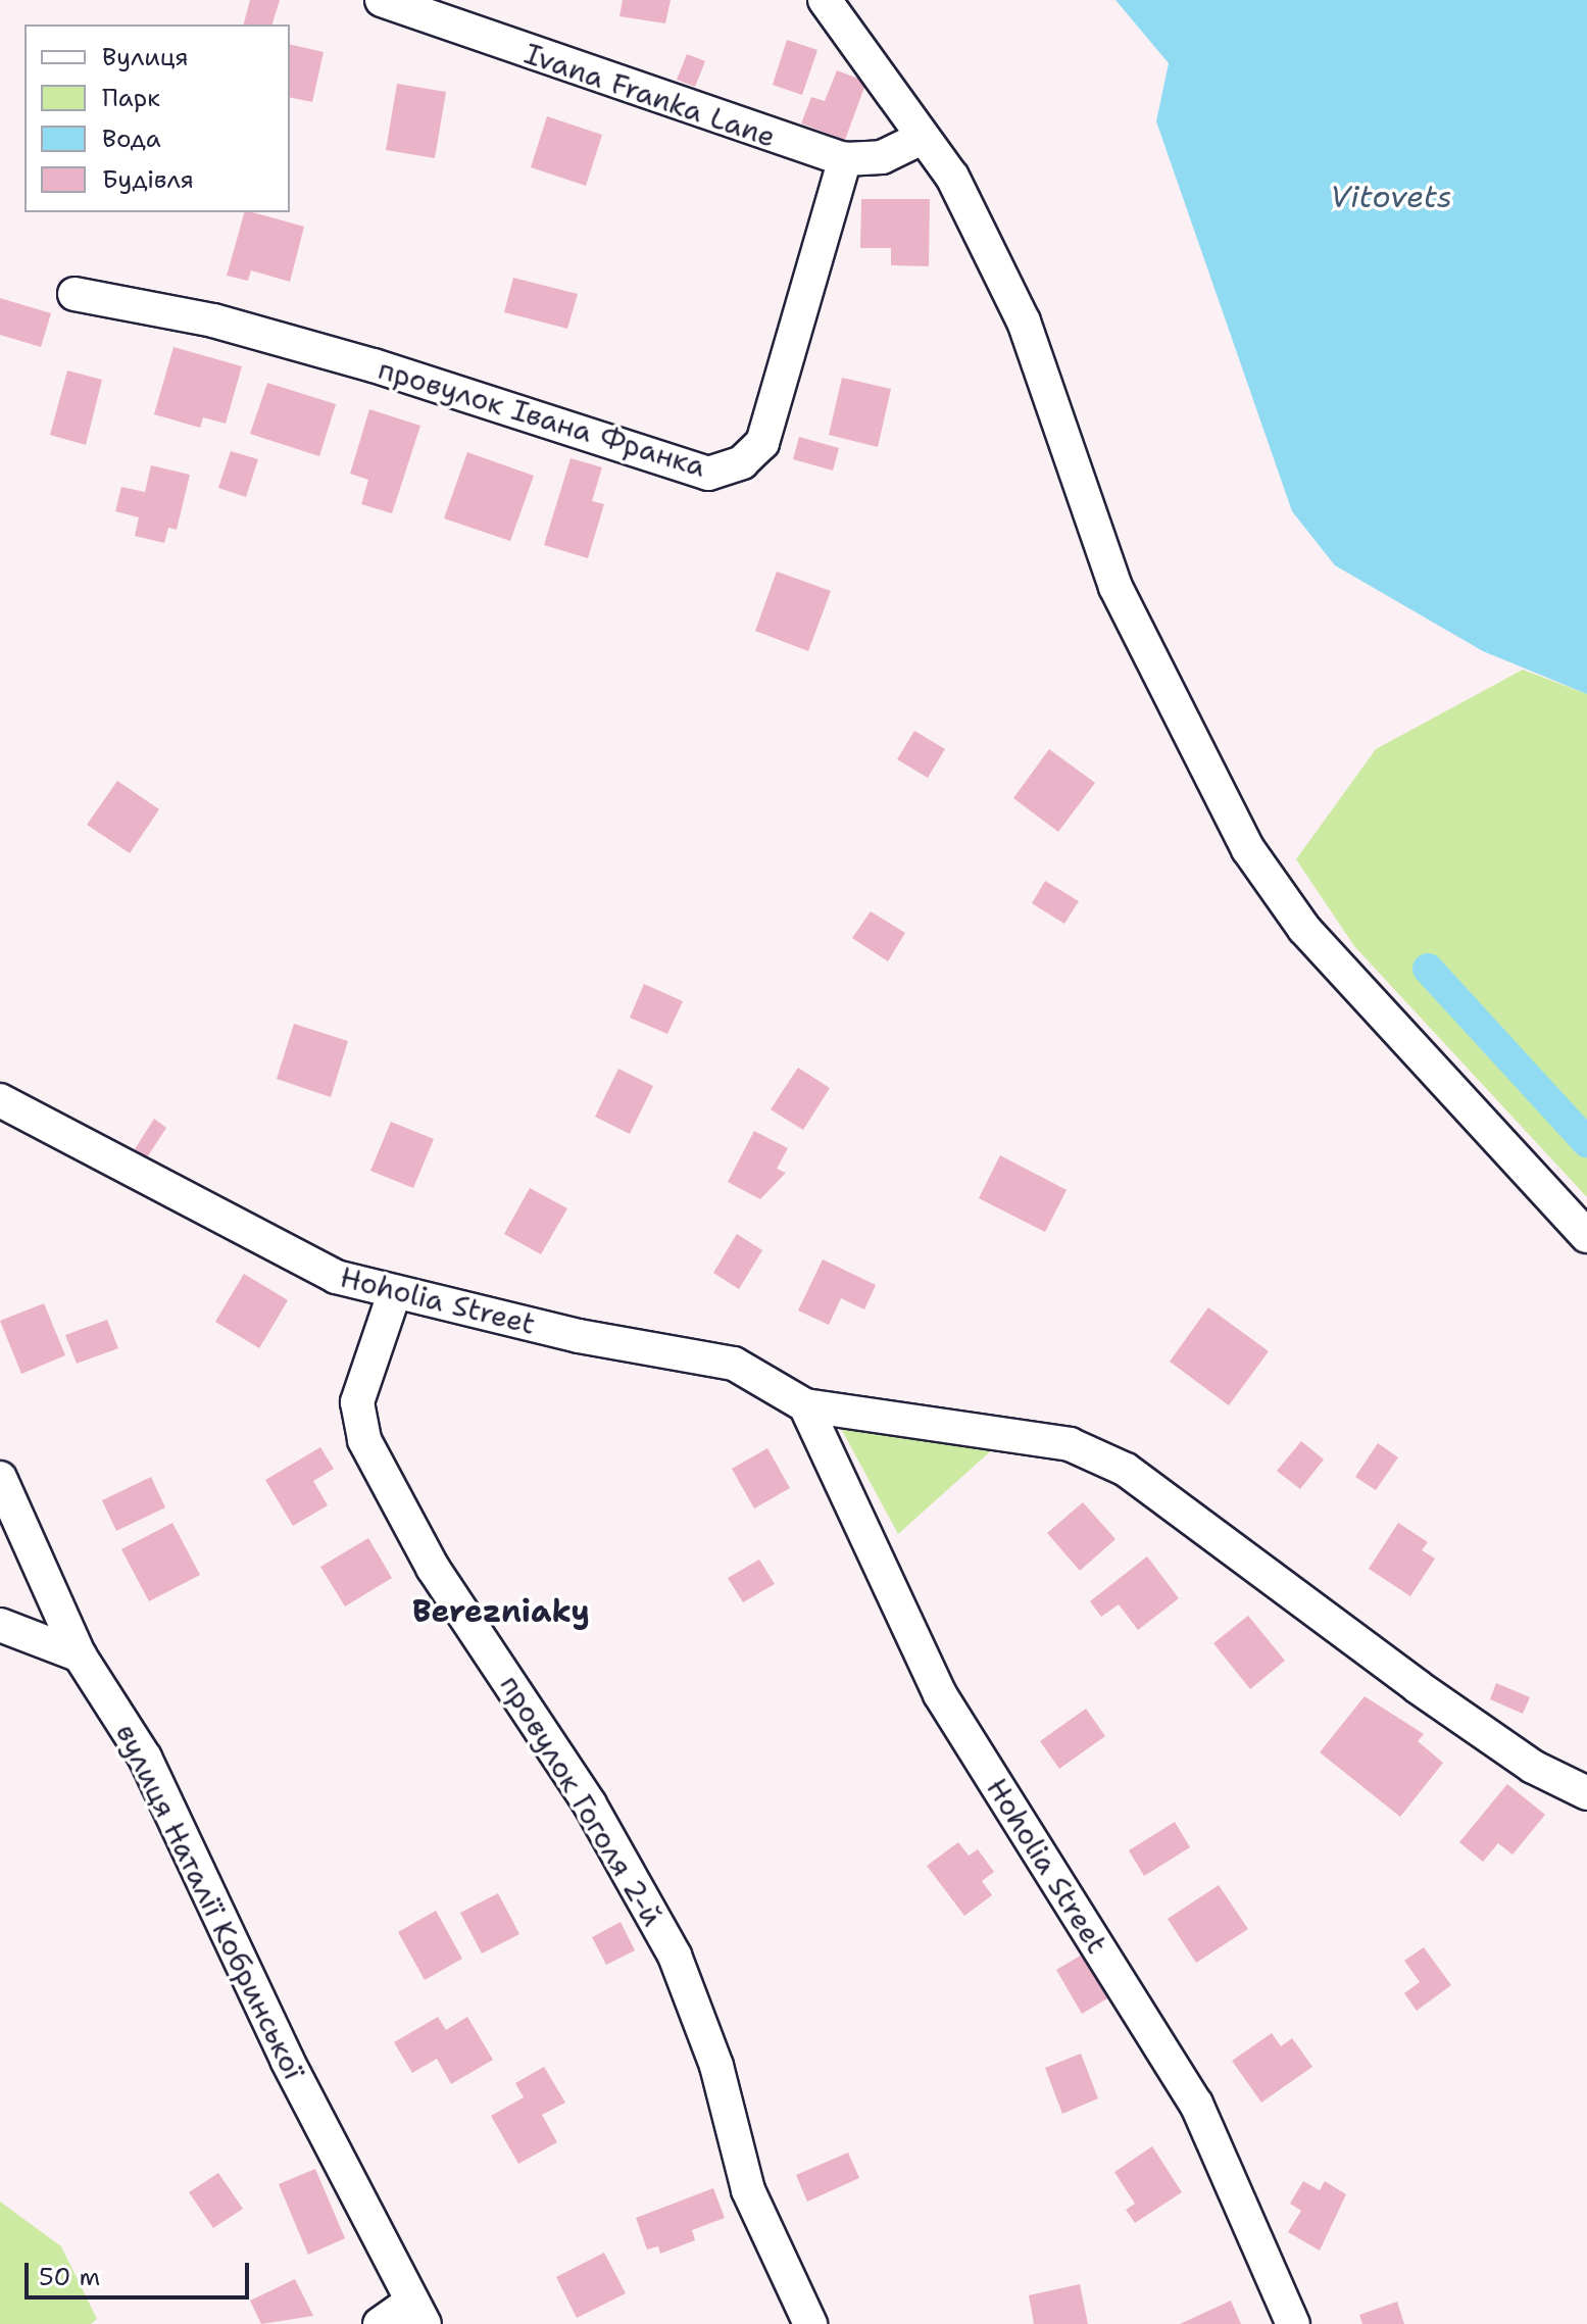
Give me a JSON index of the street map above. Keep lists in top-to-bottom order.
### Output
{
  "streets": {
    "street": [
      "Ivana Franka Lane",
      "провулок Івана Франка",
      "Hoholia Street",
      "провулок Гоголя 2-й",
      "вулиця Наталії Кобринської"
    ]
  },
  "crossings": [
    ["Ivana Franka Lane", "провулок Івана Франка"],
    ["Hoholia Street", "провулок Гоголя 2-й"]
  ],
  "districts": ["Berezniaky"],
  "water": ["Vitovets"],
  "legend": [
    "Вулиця",
    "Парк",
    "Вода",
    "Будівля"
  ],
  "scale_bar": "50 m"
}
